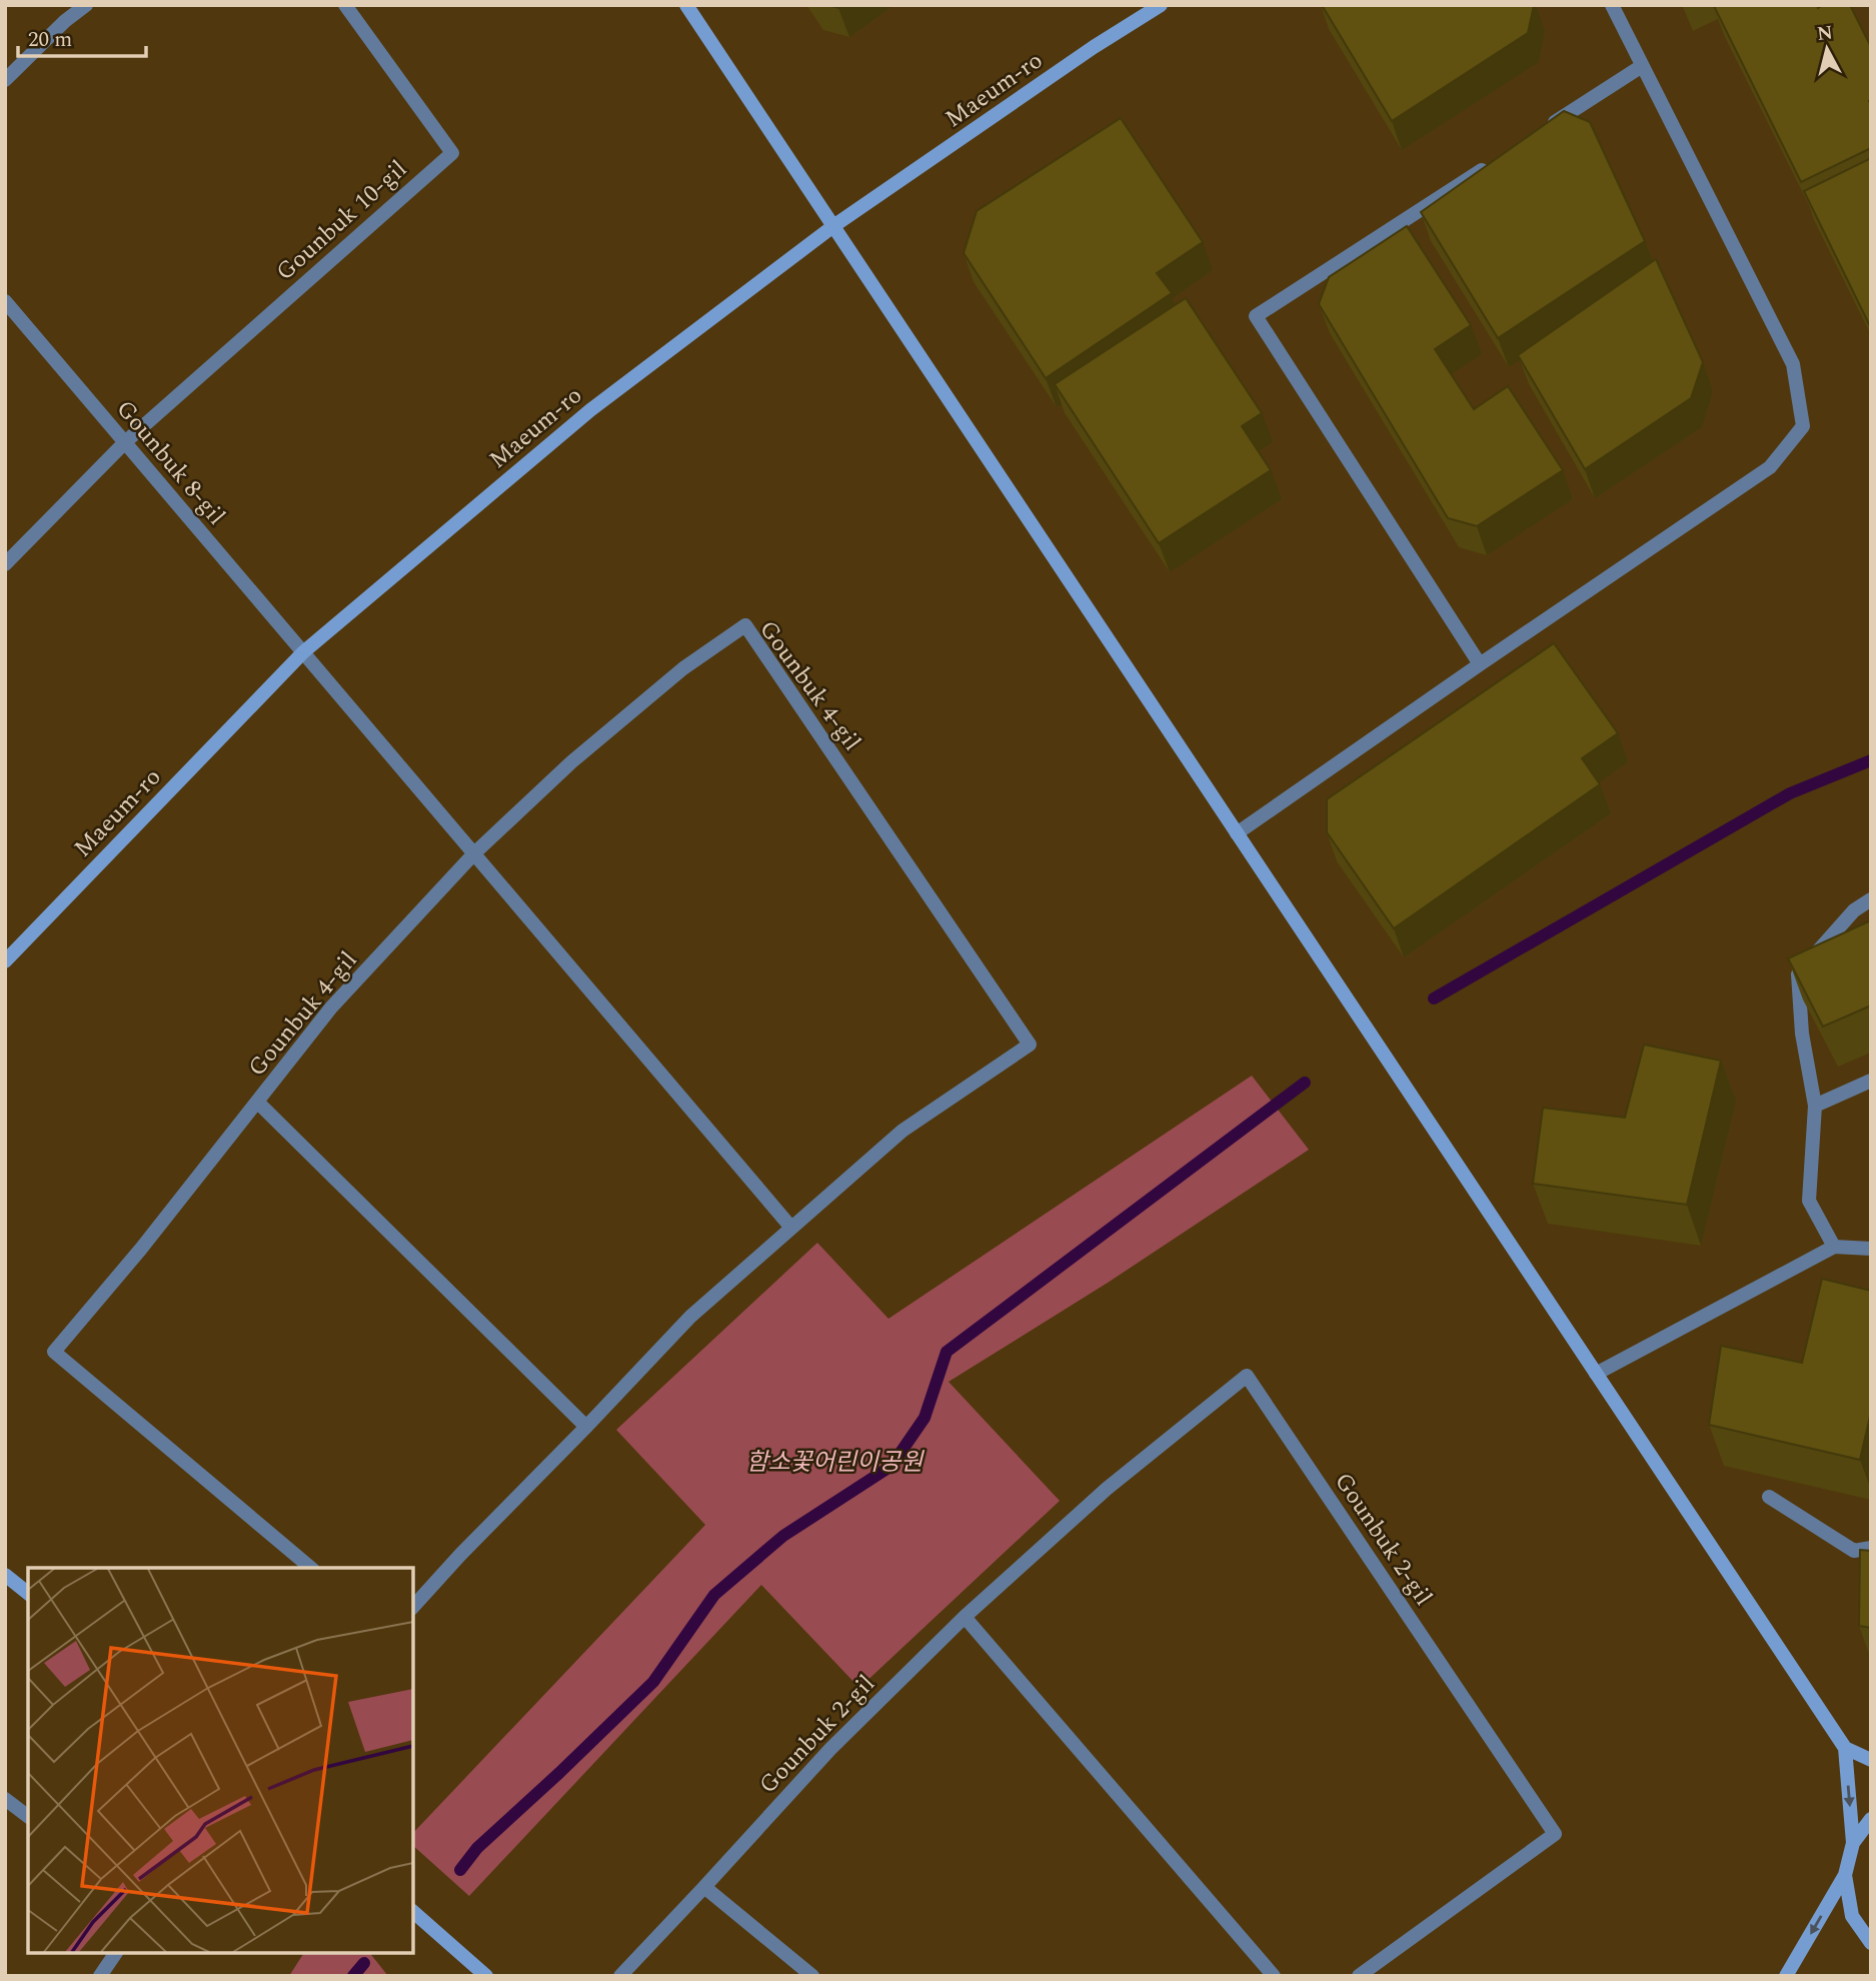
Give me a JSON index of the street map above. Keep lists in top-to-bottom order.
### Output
{
  "streets": {
    "street": [
      "Maeum-ro",
      "Gounbuk 10-gil",
      "Gounbuk 8-gil",
      "Gounbuk 4-gil",
      "Gounbuk 2-gil"
    ]
  },
  "crossings": [
    ["Maeum-ro", "Gounbuk 8-gil"],
    ["Gounbuk 10-gil", "Gounbuk 8-gil"],
    ["Gounbuk 8-gil", "Gounbuk 4-gil"]
  ],
  "parks": ["함소꽃어린이공원"],
  "scale_bar": "20 m",
  "north": "top"
}
